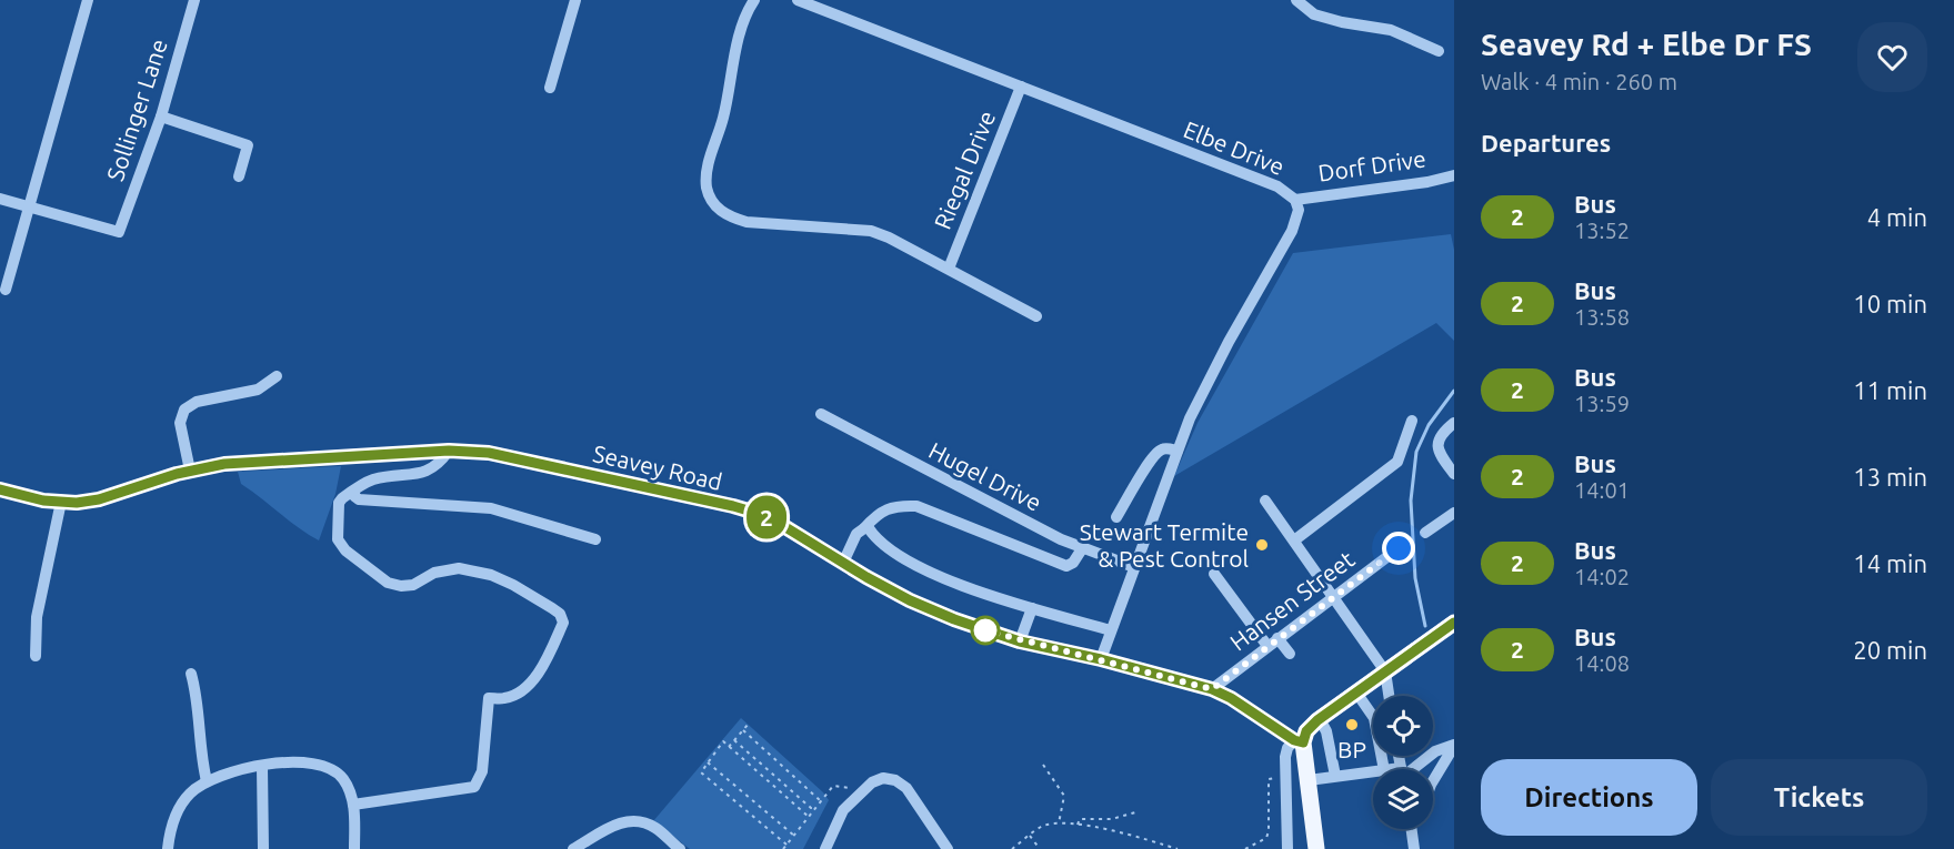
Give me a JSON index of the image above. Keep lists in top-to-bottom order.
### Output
{
  "streets": {
    "street": [
      "Sollinger Lane",
      "Elbe Drive",
      "Dorf Drive",
      "Riegal Drive",
      "Seavey Road",
      "Hugel Drive",
      "Hansen Street"
    ]
  },
  "crossings": [
    ["Elbe Drive", "Dorf Drive"],
    ["Elbe Drive", "Riegal Drive"],
    ["Elbe Drive", "Seavey Road"],
    ["Elbe Drive", "Hugel Drive"],
    ["Seavey Road", "Hansen Street"]
  ],
  "places": ["Stewart Termite & Pest Control", "BP"],
  "lines": ["bus line 2"],
  "page": {
    "on_map": "2",
    "heading": [
      ["Seavey Rd + Elbe Dr FS", "Walk · 4 min · 260 m"],
      "Departures"
    ],
    "list": [
      {
        "mark": "2",
        "name": "Bus",
        "note": "13:52",
        "value": "4 min"
      },
      {
        "mark": "2",
        "name": "Bus",
        "note": "13:58",
        "value": "10 min"
      },
      {
        "mark": "2",
        "name": "Bus",
        "note": "13:59",
        "value": "11 min"
      },
      {
        "mark": "2",
        "name": "Bus",
        "note": "14:01",
        "value": "13 min"
      },
      {
        "mark": "2",
        "name": "Bus",
        "note": "14:02",
        "value": "14 min"
      },
      {
        "mark": "2",
        "name": "Bus",
        "note": "14:08",
        "value": "20 min"
      }
    ],
    "buttons": ["Directions", "Tickets"]
  }
}
